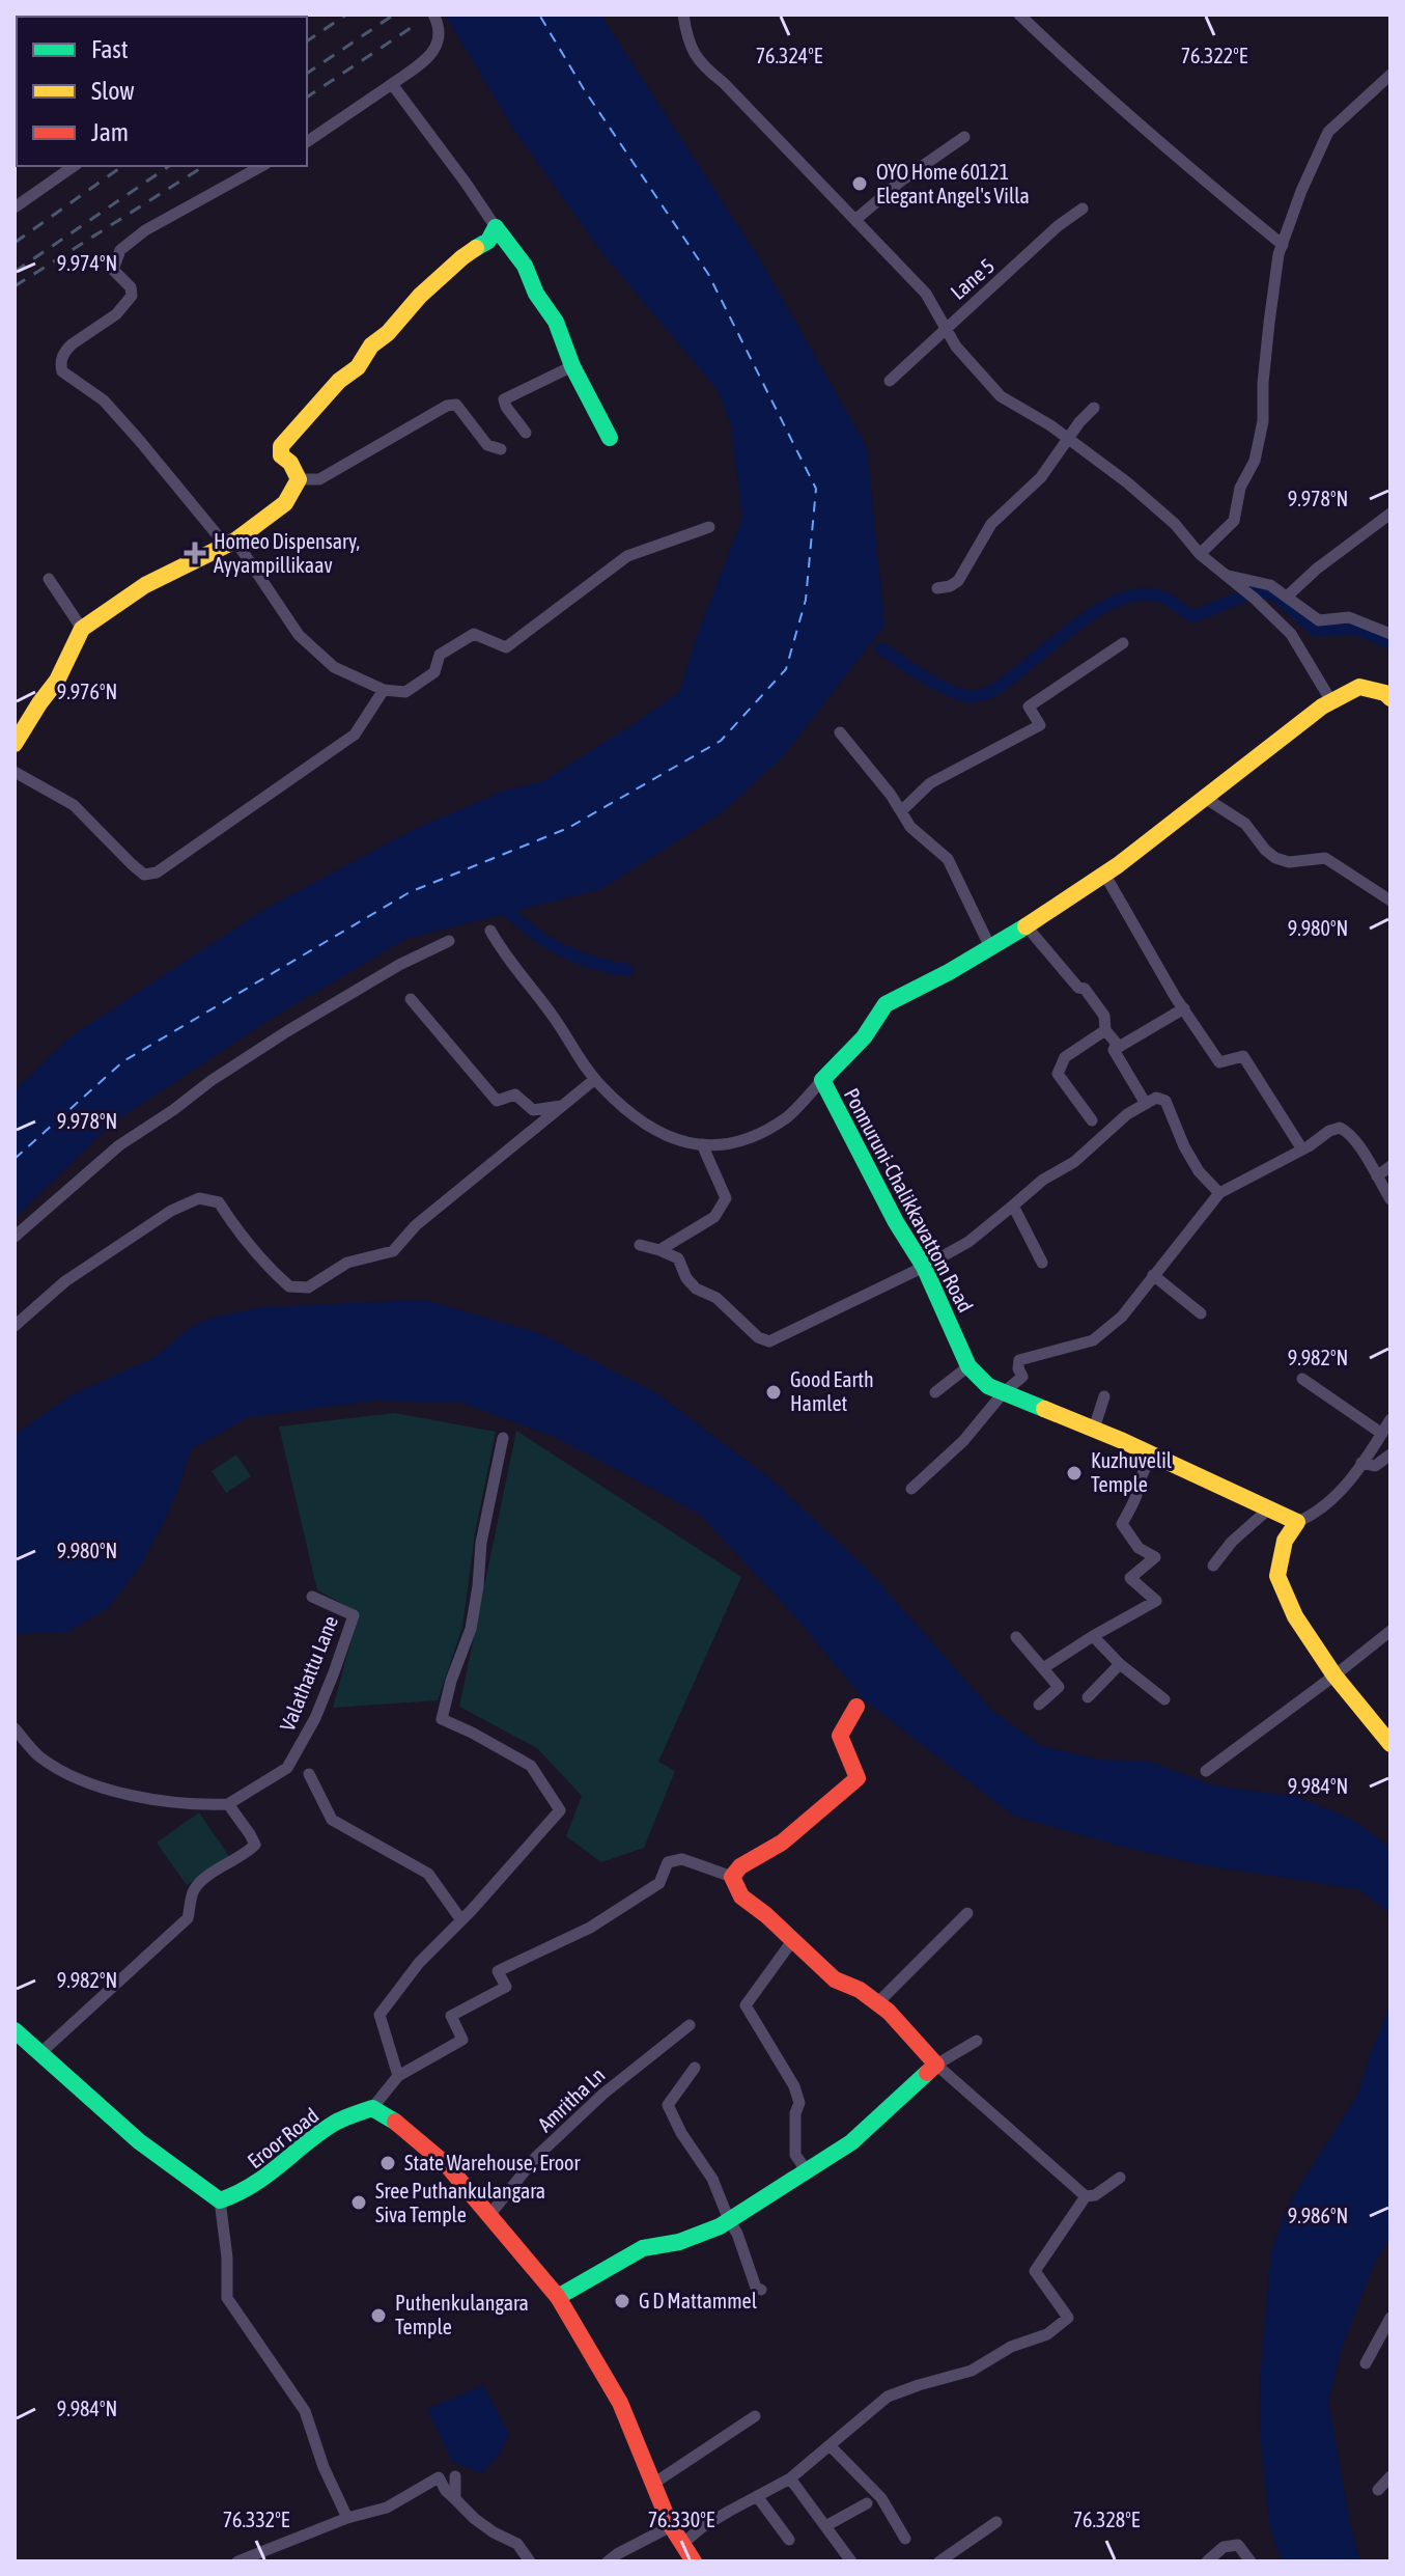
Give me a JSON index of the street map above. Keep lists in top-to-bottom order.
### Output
{
  "streets": {
    "street": [
      "Lane 5",
      "Ponnuruni-Chalikkavattom Road",
      "Valathattu Lane",
      "Amritha Ln",
      "Eroor Road"
    ]
  },
  "places": {
    "other": [
      "OYO Home 60121 Elegant Angel's Villa",
      "Good Earth Hamlet",
      "Kuzhuvelil Temple",
      "State Warehouse, Eroor",
      "Sree Puthankulangara Siva Temple",
      "G D Mattammel",
      "Puthenkulangara Temple"
    ],
    "health": ["Homeo Dispensary, Ayyampillikaav"]
  },
  "legend": ["Fast", "Slow", "Jam"],
  "coordinates": [
    "76.324°E",
    "76.322°E",
    "9.974°N",
    "9.978°N",
    "9.976°N",
    "9.980°N",
    "9.982°N",
    "9.984°N",
    "9.986°N",
    "76.332°E",
    "76.330°E",
    "76.328°E"
  ]
}
